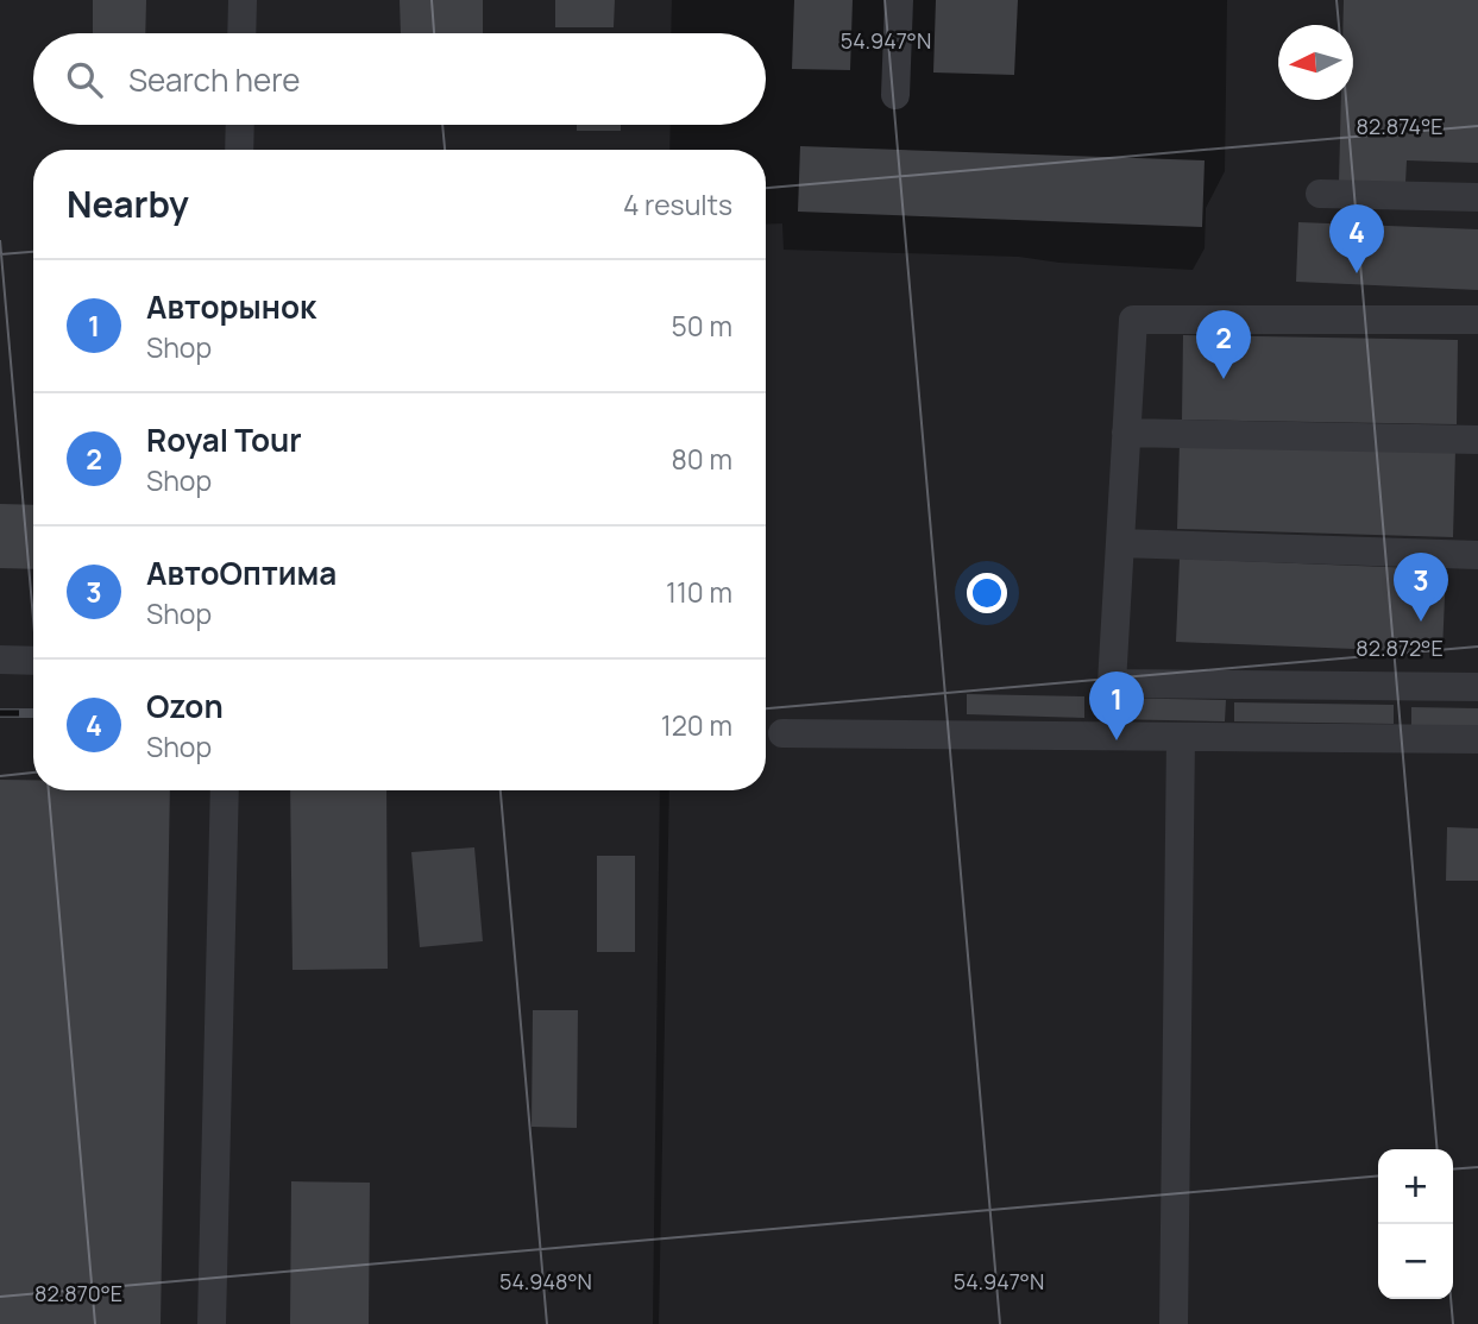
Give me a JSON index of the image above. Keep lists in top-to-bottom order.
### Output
{
  "north": "left",
  "page": {
    "search": "Search here",
    "heading": ["Nearby", "4 results"],
    "pins": [
      "4",
      "2",
      "3",
      "1"
    ],
    "list": [
      {
        "mark": "1",
        "name": "Авторынок",
        "note": "Shop",
        "value": "50 m"
      },
      {
        "mark": "2",
        "name": "Royal Tour",
        "note": "Shop",
        "value": "80 m"
      },
      {
        "mark": "3",
        "name": "АвтоОптима",
        "note": "Shop",
        "value": "110 m"
      },
      {
        "mark": "4",
        "name": "Ozon",
        "note": "Shop",
        "value": "120 m"
      }
    ],
    "map_buttons": ["+", "−"]
  },
  "coordinates": [
    "54.947°N",
    "82.874°E",
    "82.872°E",
    "54.948°N",
    "82.870°E"
  ]
}
